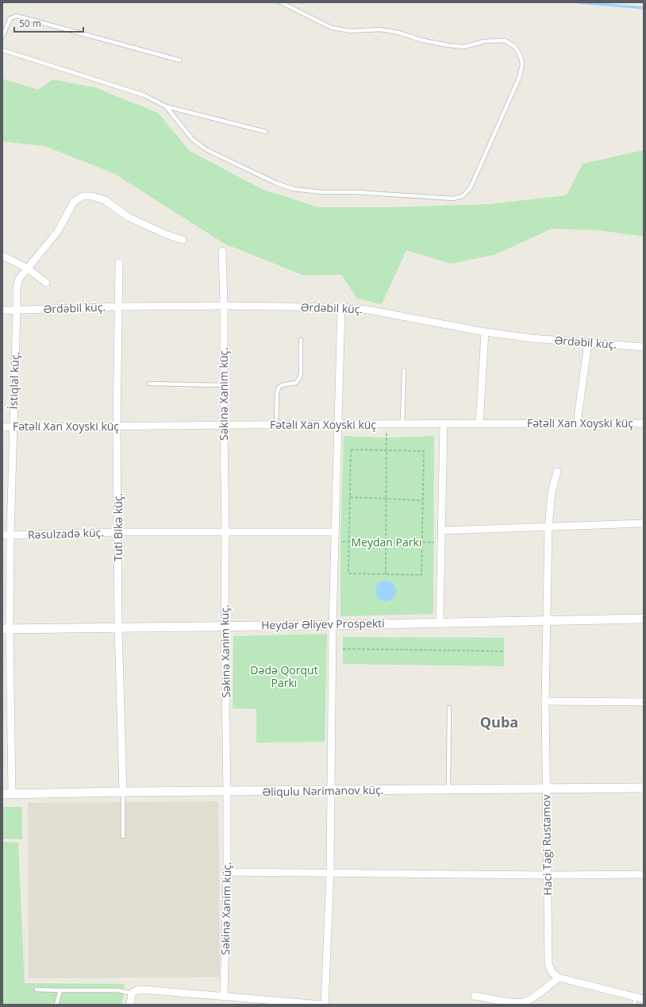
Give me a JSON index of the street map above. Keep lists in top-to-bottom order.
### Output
{
  "streets": {
    "street": [
      "Ərdəbil küç.",
      "İstiqlal küç.",
      "Səkinə Xanim küç.",
      "Fətəli Xan Xoyski küç",
      "Tuti Bikə küç.",
      "Rəsulzadə küç.",
      "Heydər Əliyev Prospekti",
      "Əliqulu Nərimanov küç.",
      "Haci Tagi Rustamov"
    ]
  },
  "crossings": [
    ["Ərdəbil küç.", "İstiqlal küç."],
    ["Ərdəbil küç.", "Səkinə Xanim küç."],
    ["Ərdəbil küç.", "Tuti Bikə küç."],
    ["İstiqlal küç.", "Fətəli Xan Xoyski küç"],
    ["İstiqlal küç.", "Rəsulzadə küç."],
    ["İstiqlal küç.", "Heydər Əliyev Prospekti"],
    ["İstiqlal küç.", "Əliqulu Nərimanov küç."],
    ["Səkinə Xanim küç.", "Fətəli Xan Xoyski küç"],
    ["Səkinə Xanim küç.", "Rəsulzadə küç."],
    ["Səkinə Xanim küç.", "Heydər Əliyev Prospekti"],
    ["Səkinə Xanim küç.", "Əliqulu Nərimanov küç."],
    ["Fətəli Xan Xoyski küç", "Tuti Bikə küç."],
    ["Tuti Bikə küç.", "Rəsulzadə küç."],
    ["Tuti Bikə küç.", "Heydər Əliyev Prospekti"],
    ["Tuti Bikə küç.", "Əliqulu Nərimanov küç."],
    ["Heydər Əliyev Prospekti", "Haci Tagi Rustamov"],
    ["Əliqulu Nərimanov küç.", "Haci Tagi Rustamov"]
  ],
  "districts": ["Quba"],
  "parks": ["Meydan Parkı", "Dədə Qorqut Parkı"],
  "scale_bar": "50 m"
}
